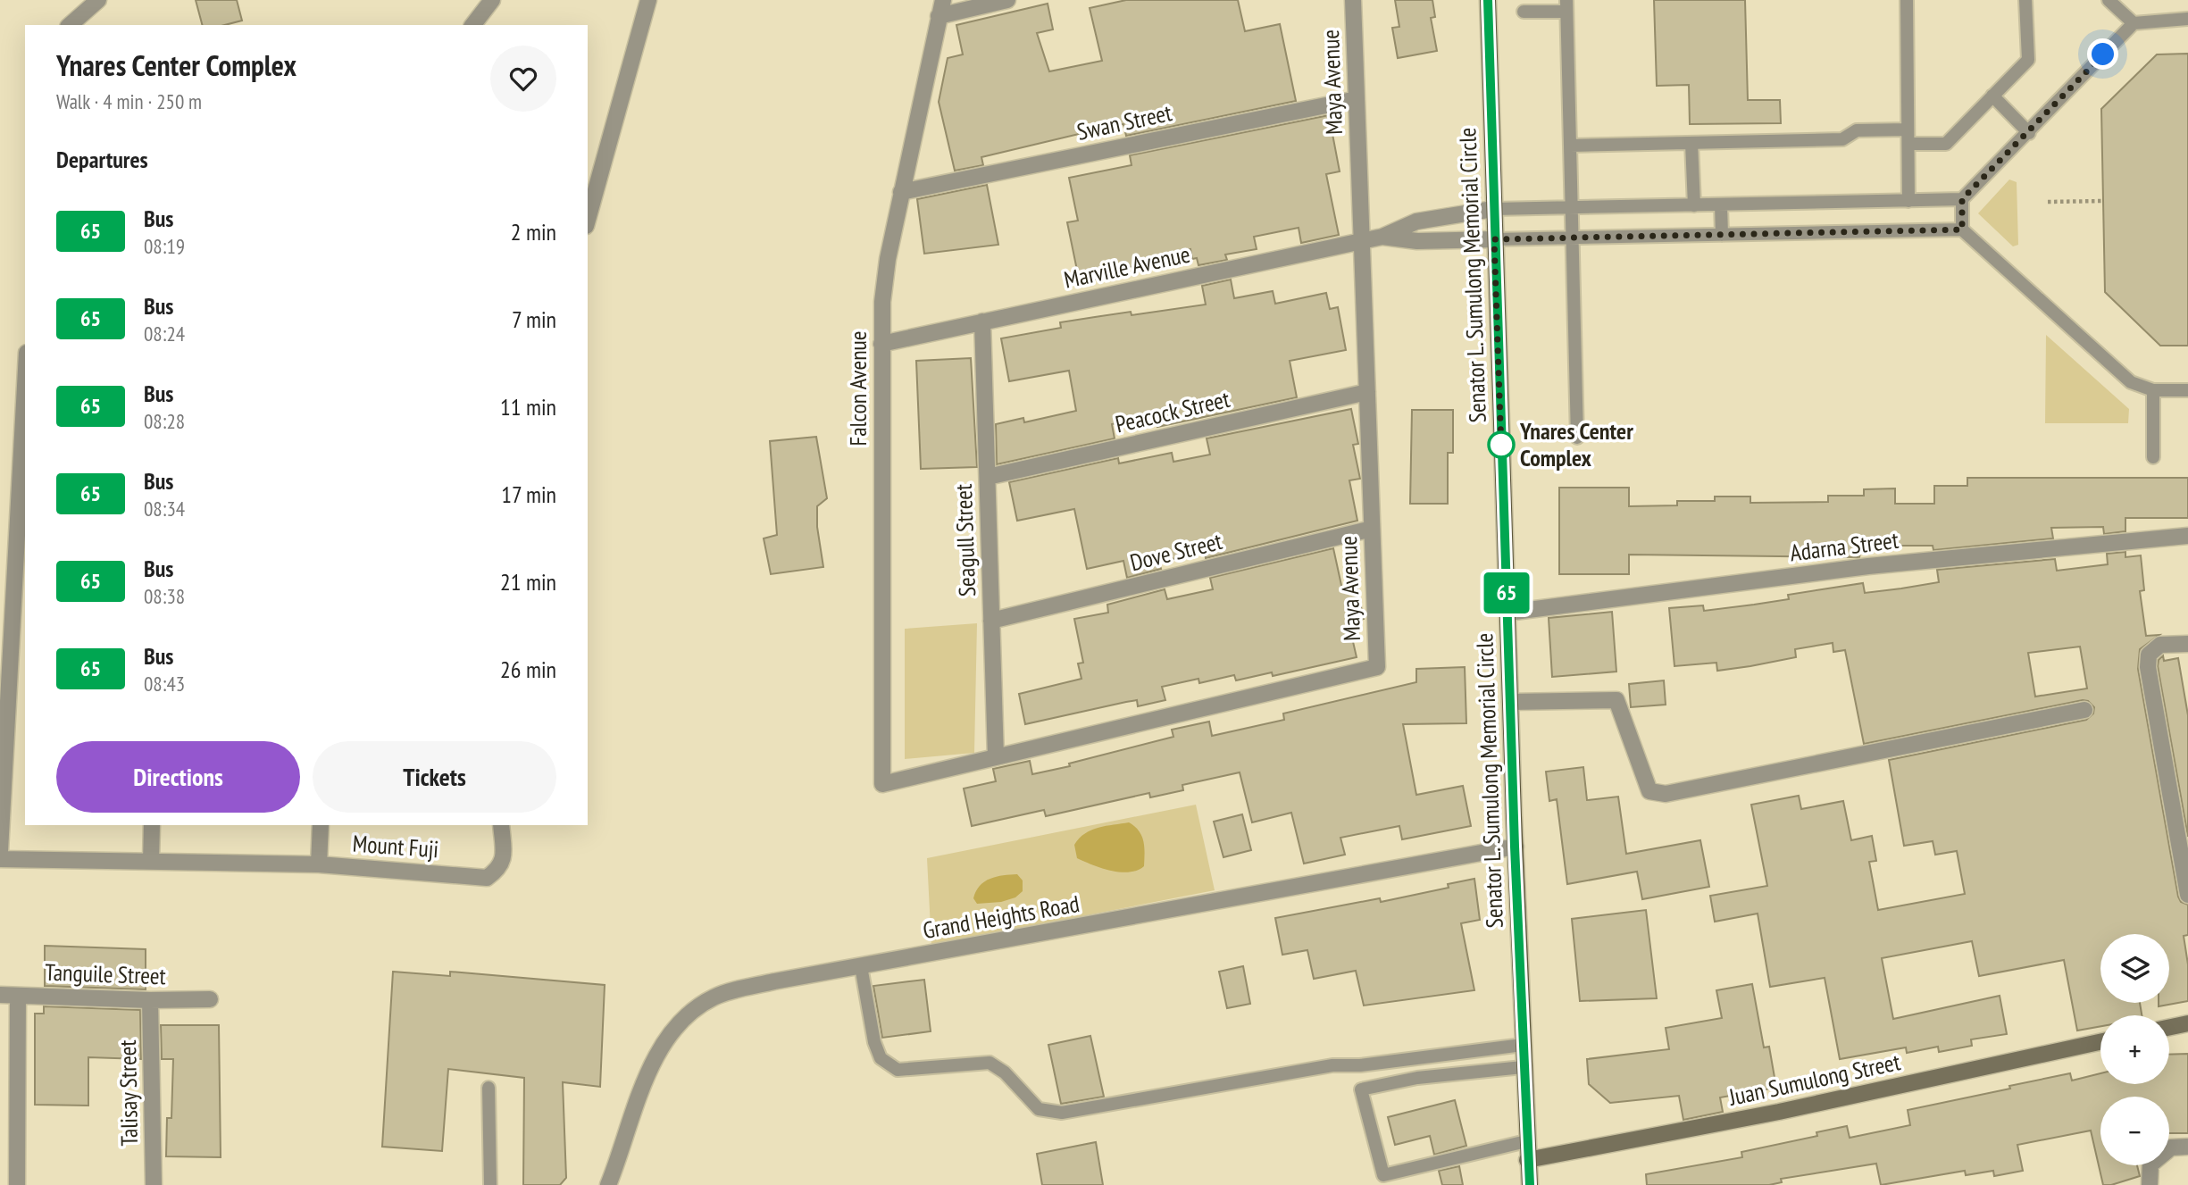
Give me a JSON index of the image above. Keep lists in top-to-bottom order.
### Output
{
  "streets": {
    "main road": ["Senator L. Sumulong Memorial Circle"],
    "street": [
      "Maya Avenue",
      "Swan Street",
      "Marville Avenue",
      "Falcon Avenue",
      "Peacock Street",
      "Seagull Street",
      "Adarna Street",
      "Dove Street",
      "Mount Fuji",
      "Grand Heights Road",
      "Tanguile Street",
      "Juan Sumulong Street",
      "Talisay Street"
    ]
  },
  "crossings": [
    ["Maya Avenue", "Swan Street"],
    ["Maya Avenue", "Marville Avenue"],
    ["Maya Avenue", "Falcon Avenue"],
    ["Maya Avenue", "Peacock Street"],
    ["Maya Avenue", "Seagull Street"],
    ["Maya Avenue", "Dove Street"],
    ["Swan Street", "Falcon Avenue"],
    ["Marville Avenue", "Senator L. Sumulong Memorial Circle"],
    ["Marville Avenue", "Falcon Avenue"],
    ["Marville Avenue", "Seagull Street"],
    ["Senator L. Sumulong Memorial Circle", "Adarna Street"],
    ["Senator L. Sumulong Memorial Circle", "Grand Heights Road"],
    ["Senator L. Sumulong Memorial Circle", "Juan Sumulong Street"],
    ["Peacock Street", "Seagull Street"],
    ["Seagull Street", "Dove Street"],
    ["Tanguile Street", "Talisay Street"]
  ],
  "places": ["Ynares Center Complex"],
  "lines": ["bus line 65"],
  "page": {
    "on_map": "65",
    "heading": [
      ["Ynares Center Complex", "Walk · 4 min · 250 m"],
      "Departures"
    ],
    "list": [
      {
        "mark": "65",
        "name": "Bus",
        "note": "08:19",
        "value": "2 min"
      },
      {
        "mark": "65",
        "name": "Bus",
        "note": "08:24",
        "value": "7 min"
      },
      {
        "mark": "65",
        "name": "Bus",
        "note": "08:28",
        "value": "11 min"
      },
      {
        "mark": "65",
        "name": "Bus",
        "note": "08:34",
        "value": "17 min"
      },
      {
        "mark": "65",
        "name": "Bus",
        "note": "08:38",
        "value": "21 min"
      },
      {
        "mark": "65",
        "name": "Bus",
        "note": "08:43",
        "value": "26 min"
      }
    ],
    "buttons": ["Directions", "Tickets"],
    "map_buttons": ["+", "−"]
  }
}
